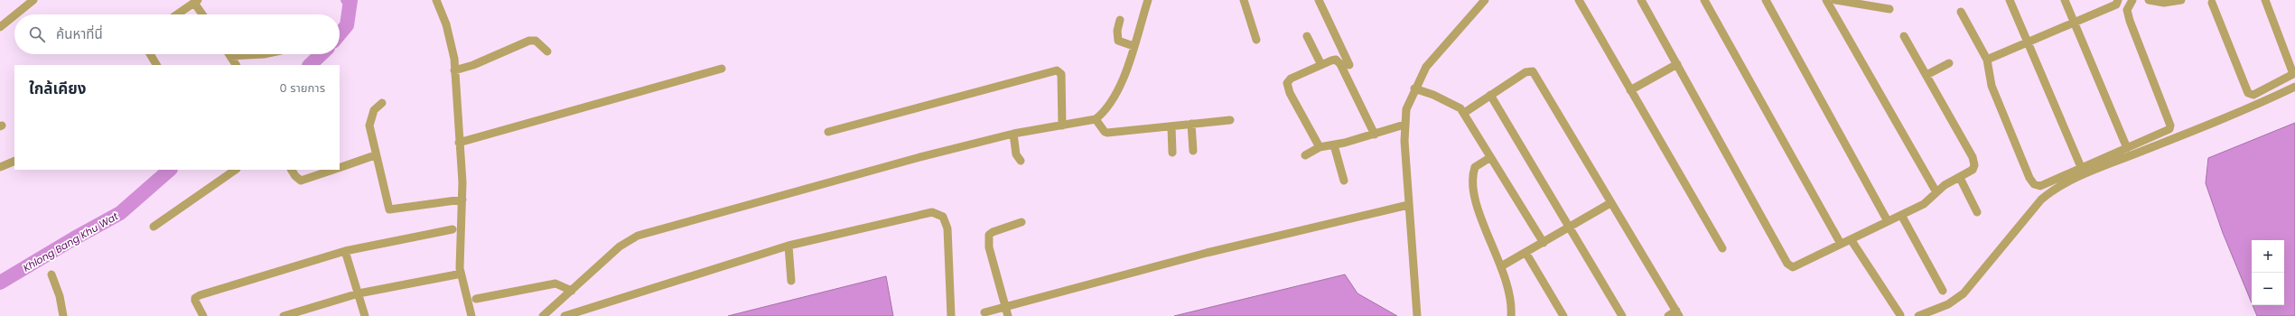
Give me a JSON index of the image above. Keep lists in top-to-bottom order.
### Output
{
  "water": ["Khlong Bang Khu Wat"],
  "page": {
    "search": "ค้นหาที่นี่",
    "heading": ["ใกล้เคียง", "0 รายการ"],
    "map_buttons": ["+", "−"]
  }
}
